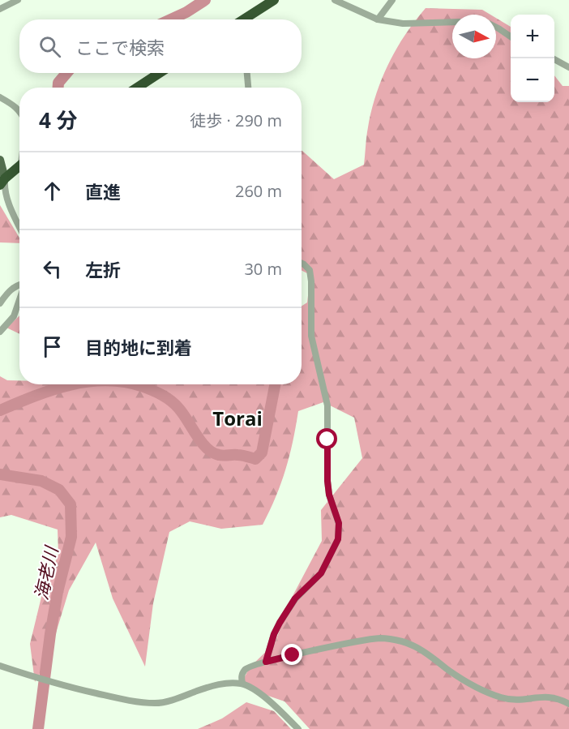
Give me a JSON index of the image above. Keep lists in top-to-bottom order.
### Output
{
  "districts": ["Torai"],
  "water": ["海老川"],
  "north": "right",
  "page": {
    "map_buttons": ["+", "−"],
    "search": "ここで検索",
    "heading": ["4 分", "徒歩 · 290 m"],
    "list": [
      ["直進", "260 m"],
      ["左折", "30 m"],
      "目的地に到着"
    ]
  }
}
